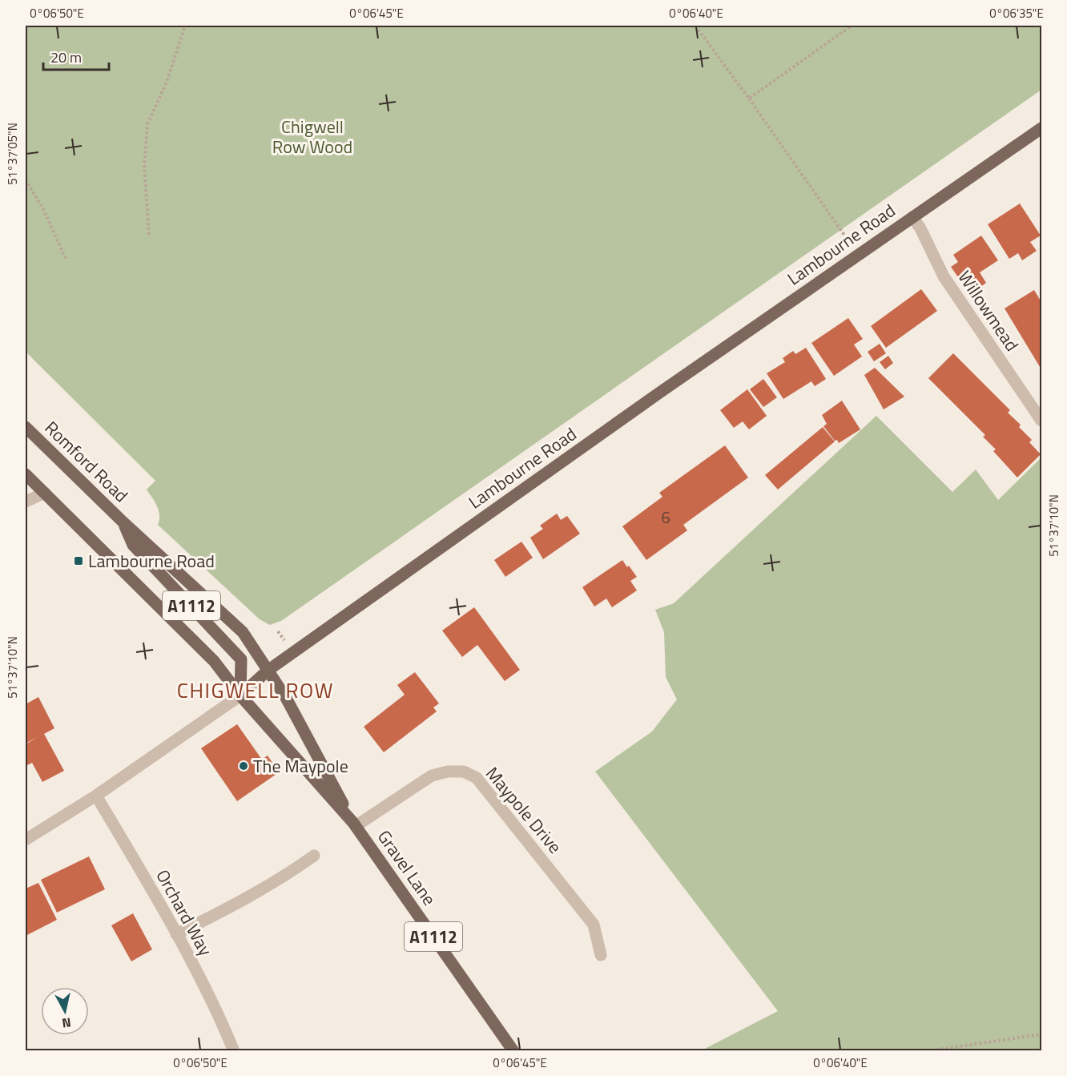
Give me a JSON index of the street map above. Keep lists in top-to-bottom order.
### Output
{
  "streets": {
    "main road": [
      "Lambourne Road",
      "Romford Road",
      "A1112",
      "Gravel Lane"
    ],
    "street": ["Willowmead", "Maypole Drive", "Orchard Way"]
  },
  "crossings": [
    ["Lambourne Road", "Willowmead"],
    ["Lambourne Road", "Romford Road"],
    ["Lambourne Road", "A1112"],
    ["Lambourne Road", "Gravel Lane"],
    ["Lambourne Road", "Orchard Way"],
    ["Romford Road", "A1112"],
    ["Romford Road", "Gravel Lane"],
    ["A1112", "Gravel Lane"],
    ["Maypole Drive", "Gravel Lane"]
  ],
  "districts": ["CHIGWELL ROW"],
  "parks": ["Chigwell Row Wood"],
  "places": {
    "transit": ["Lambourne Road"],
    "other": ["The Maypole"]
  },
  "house_numbers": ["6"],
  "scale_bar": "20 m",
  "north": "bottom",
  "coordinates": [
    "0°06'50\"E",
    "0°06'45\"E",
    "0°06'40\"E",
    "0°06'35\"E",
    "51°37'05\"N",
    "51°37'10\"N"
  ]
}
